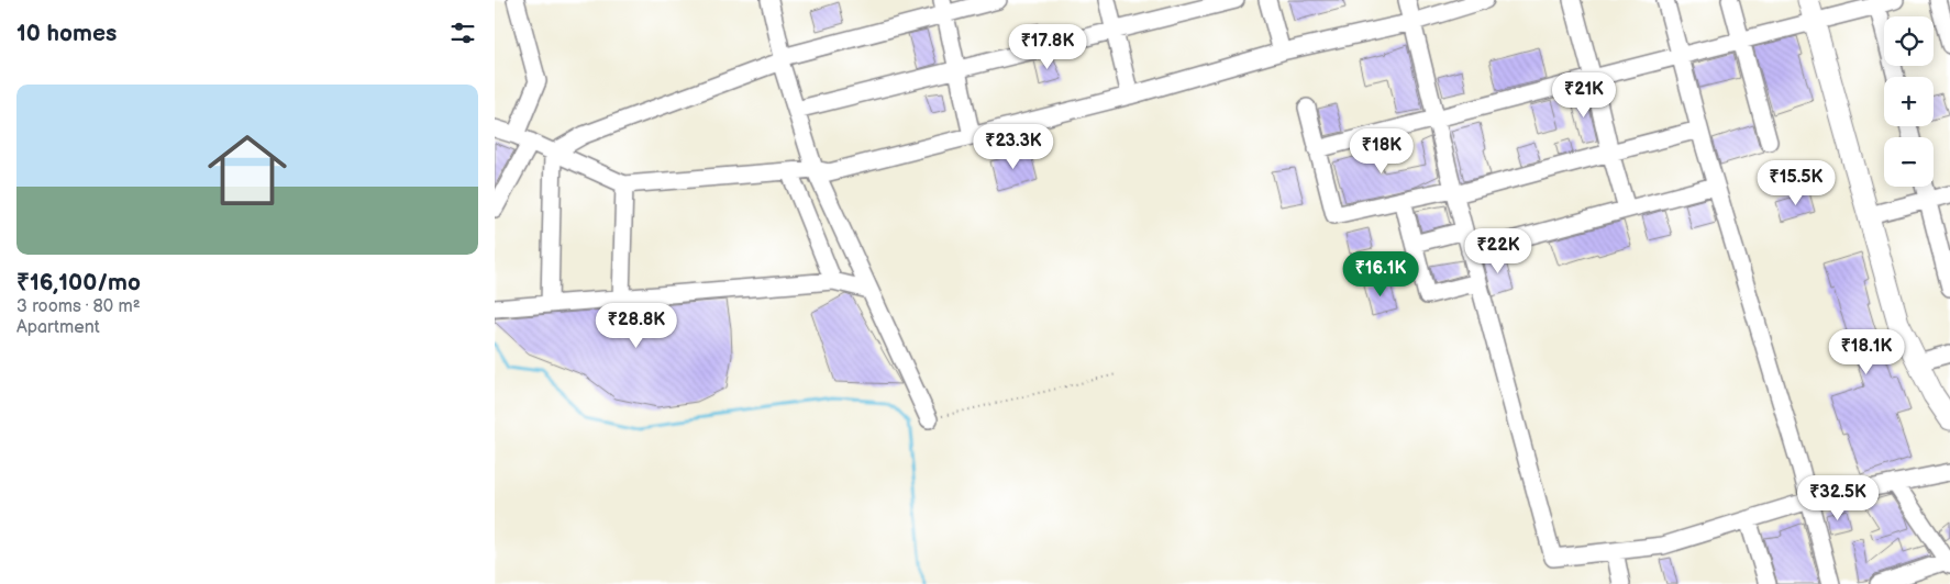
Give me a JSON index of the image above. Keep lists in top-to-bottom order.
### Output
{
  "page": {
    "heading": "10 homes",
    "map_buttons": ["+", "−"],
    "price": [
      "₹17.8K",
      "₹21K",
      "₹23.3K",
      "₹18K",
      "₹15.5K",
      "₹22K",
      "₹16.1K",
      "₹28.8K",
      "₹18.1K",
      "₹32.5K"
    ],
    "list": [
      {
        "name": "₹16,100/mo",
        "note": "3 rooms · 80 m² · Apartment"
      }
    ]
  }
}
